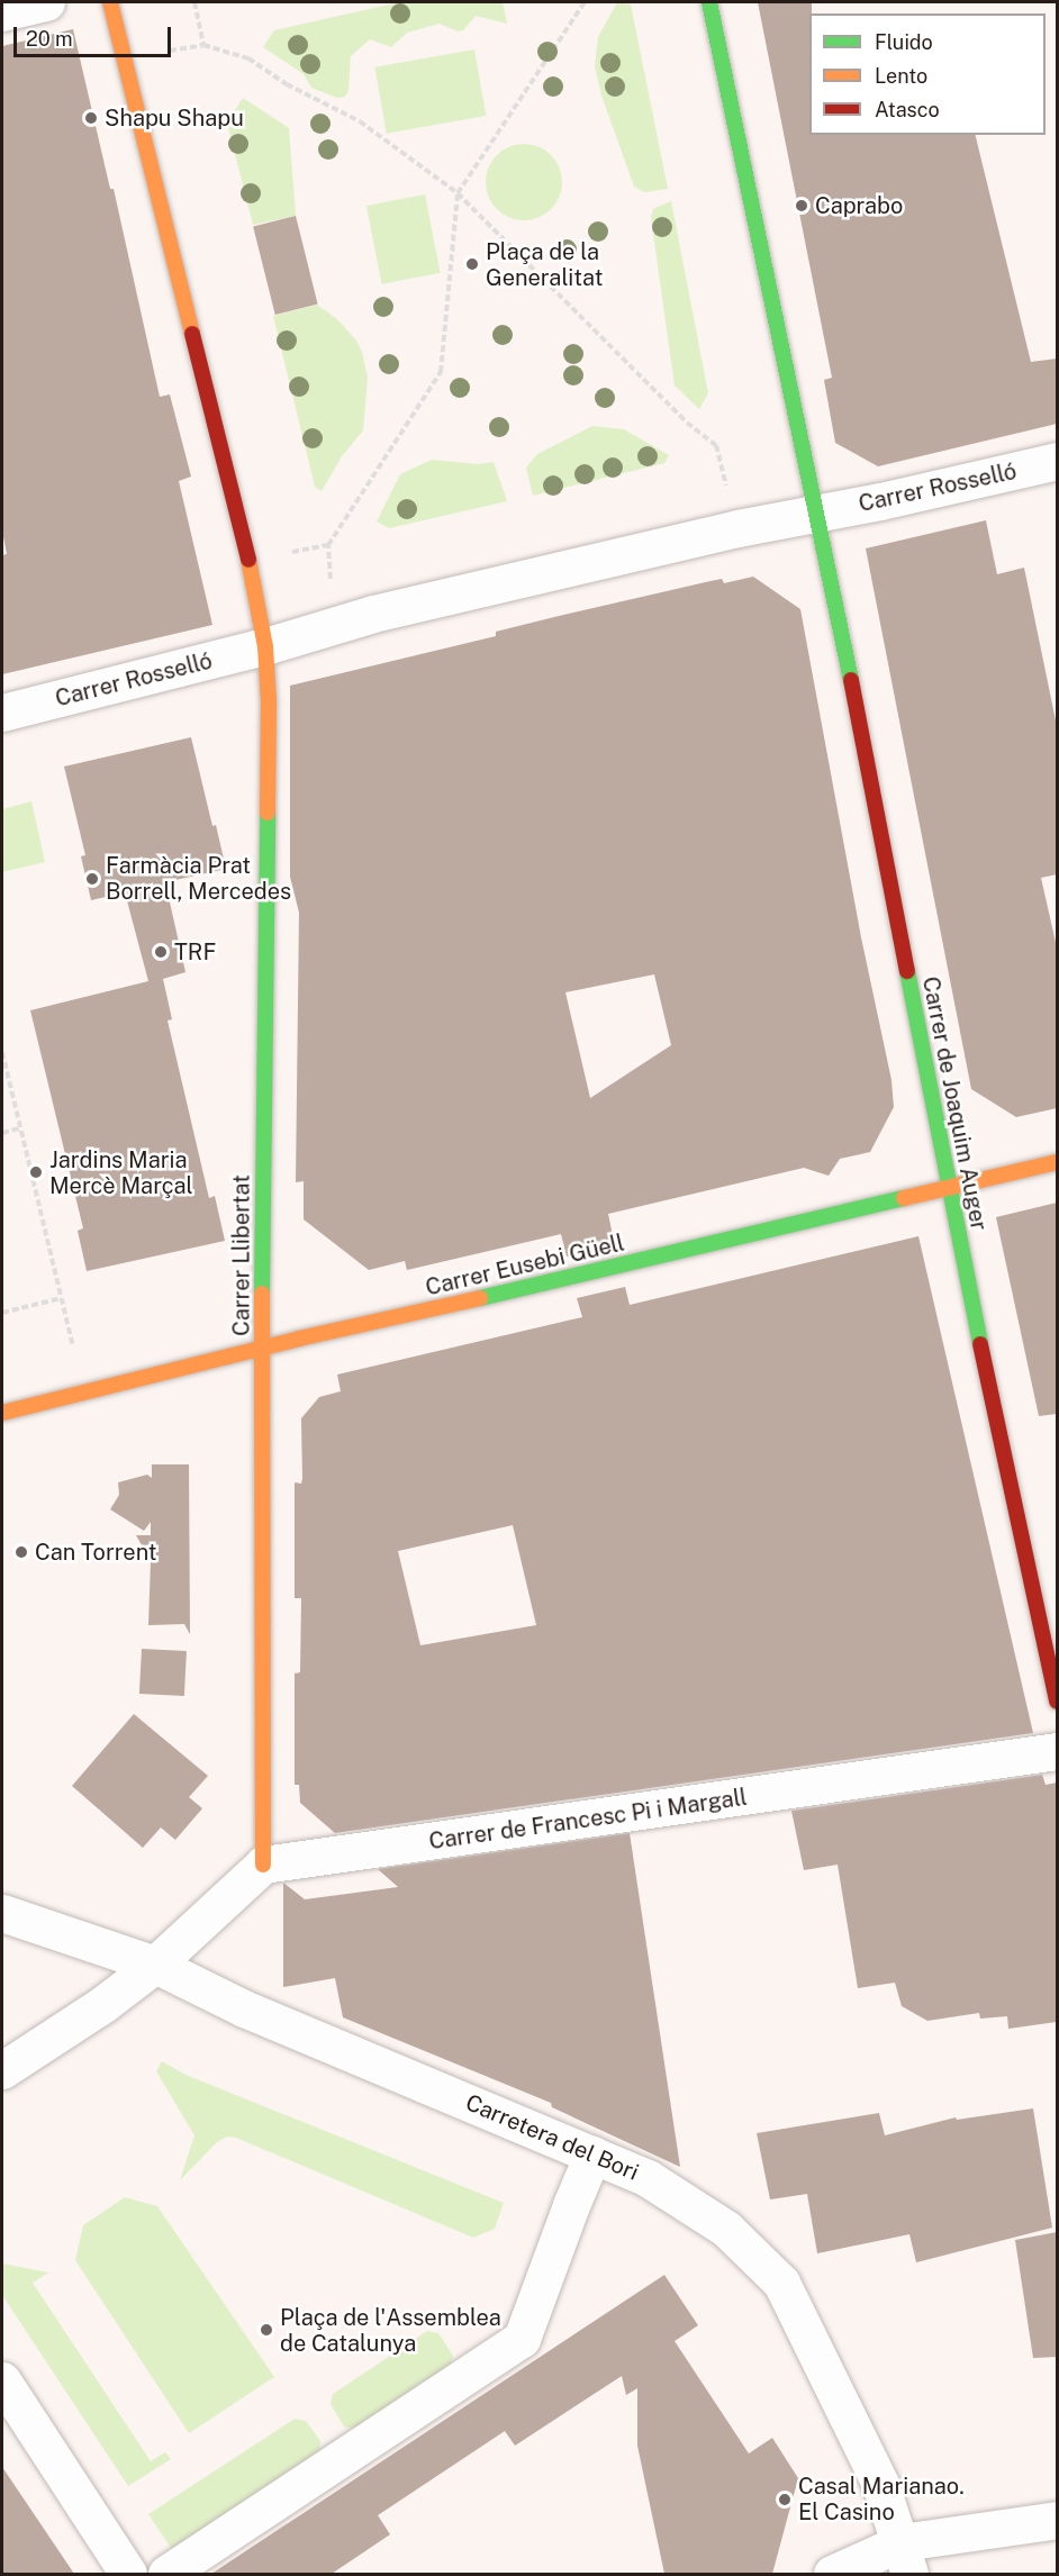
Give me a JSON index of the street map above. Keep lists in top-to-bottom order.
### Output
{
  "streets": {
    "street": [
      "Carrer Rosselló",
      "Carrer de Joaquim Auger",
      "Carrer Llibertat",
      "Carrer Eusebi Güell",
      "Carrer de Francesc Pi i Margall",
      "Carretera del Bori"
    ]
  },
  "crossings": [
    ["Carrer Rosselló", "Carrer de Joaquim Auger"],
    ["Carrer Rosselló", "Carrer Llibertat"],
    ["Carrer de Joaquim Auger", "Carrer Eusebi Güell"],
    ["Carrer Llibertat", "Carrer Eusebi Güell"],
    ["Carrer Llibertat", "Carrer de Francesc Pi i Margall"]
  ],
  "places": [
    "Shapu Shapu",
    "Caprabo",
    "Plaça de la Generalitat",
    "Farmàcia Prat Borrell, Mercedes",
    "TRF",
    "Jardins Maria Mercè Marçal",
    "Can Torrent",
    "Plaça de l'Assemblea de Catalunya",
    "Casal Marianao. El Casino"
  ],
  "legend": ["Fluido", "Lento", "Atasco"],
  "scale_bar": "20 m"
}
